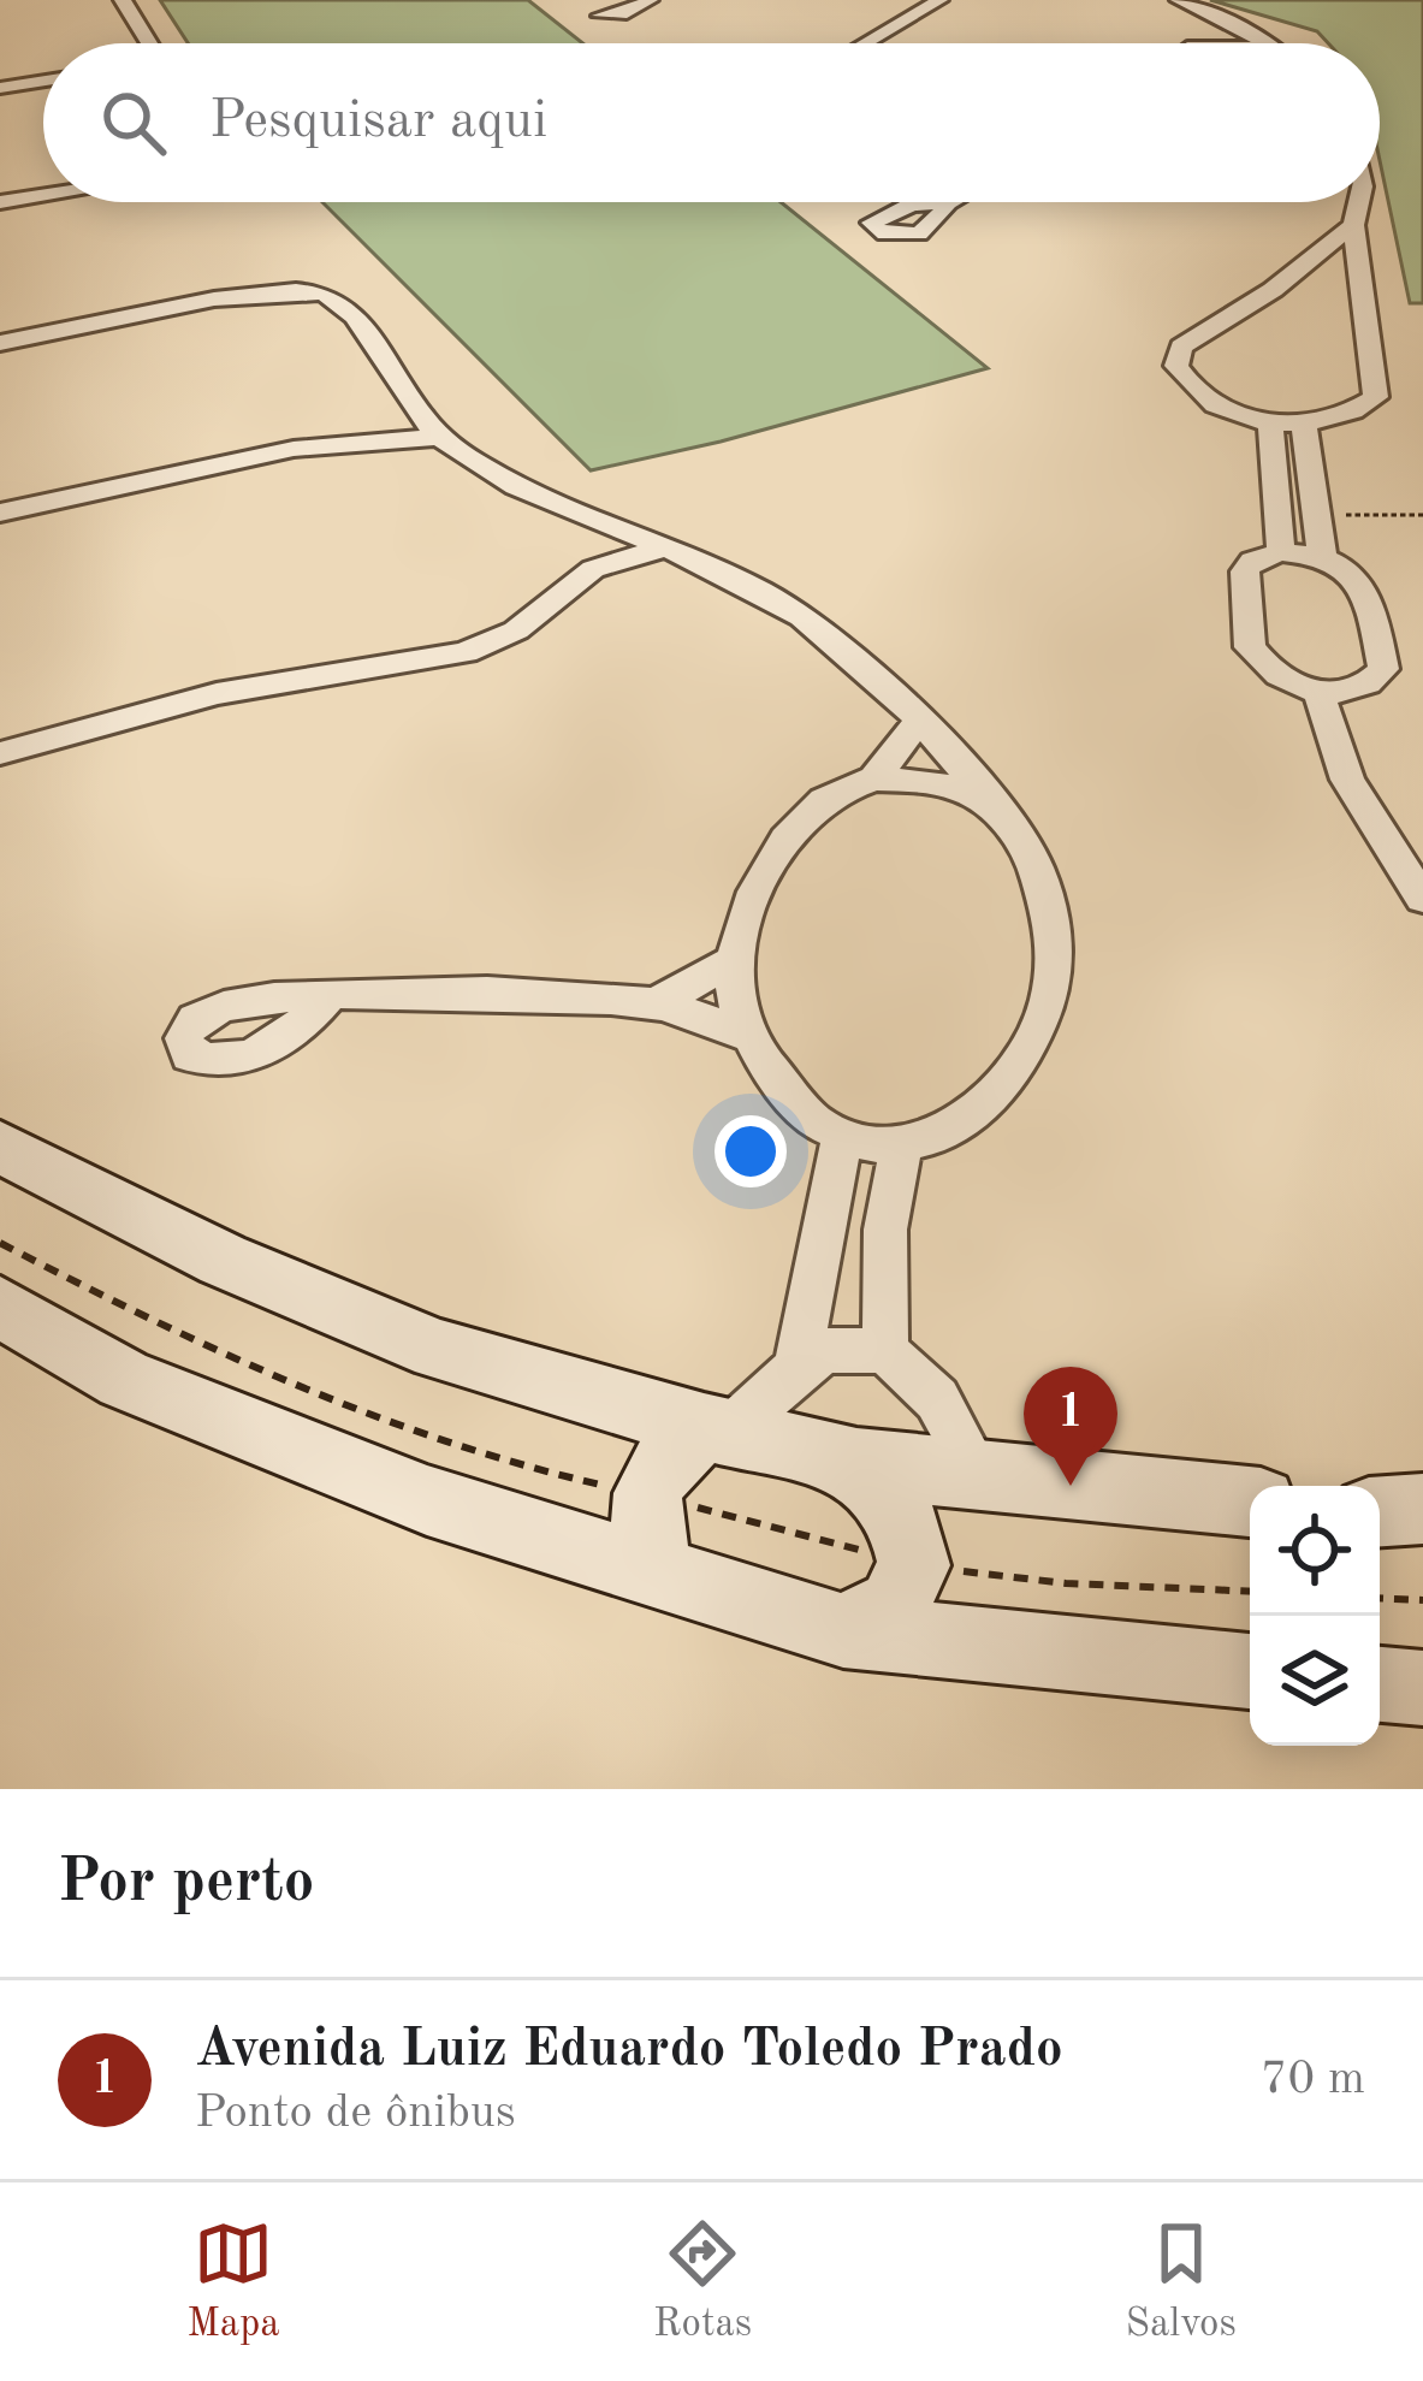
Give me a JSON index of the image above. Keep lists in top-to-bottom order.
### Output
{
  "page": {
    "search": "Pesquisar aqui",
    "pins": "1",
    "heading": "Por perto",
    "list": [
      {
        "mark": "1",
        "name": "Avenida Luiz Eduardo Toledo Prado",
        "note": "Ponto de ônibus",
        "value": "70 m"
      }
    ],
    "nav": ["Mapa", "Rotas", "Salvos"]
  }
}
